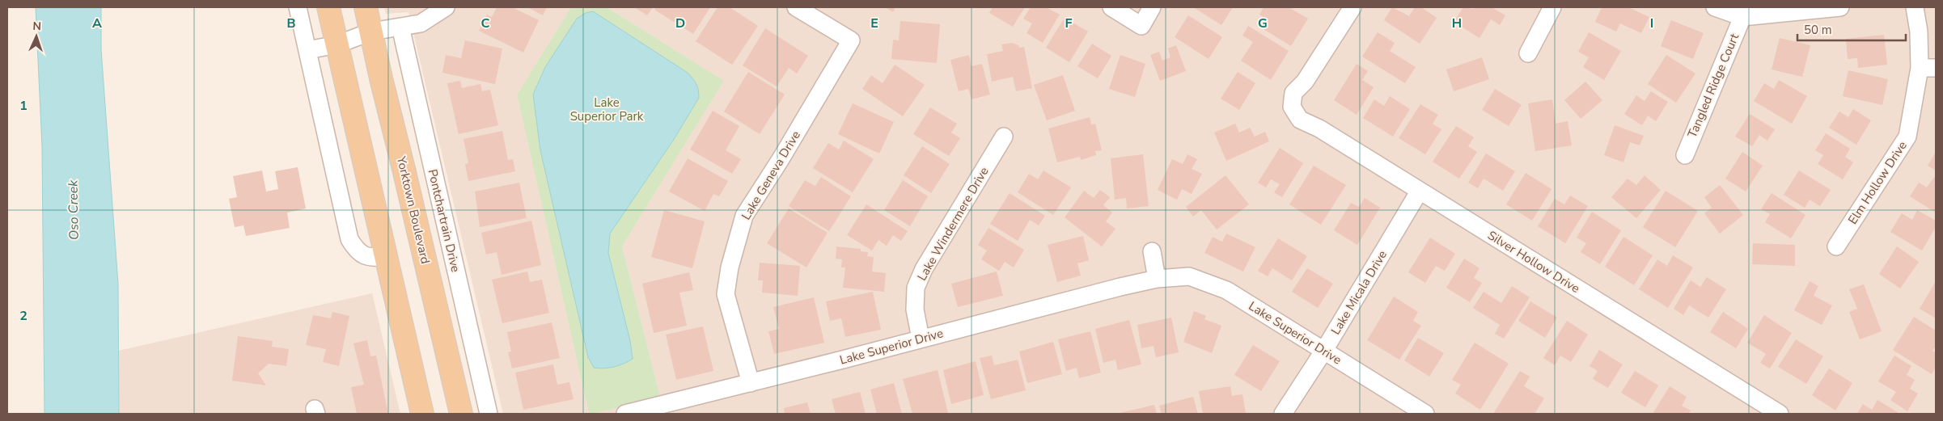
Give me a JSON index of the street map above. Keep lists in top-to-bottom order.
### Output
{
  "streets": {
    "main road": ["Yorktown Boulevard"],
    "street": [
      "Tangled Ridge Court",
      "Lake Geneva Drive",
      "Elm Hollow Drive",
      "Pontchartrain Drive",
      "Lake Windermere Drive",
      "Silver Hollow Drive",
      "Lake Micala Drive",
      "Lake Superior Drive"
    ]
  },
  "crossings": [
    ["Lake Geneva Drive", "Lake Superior Drive"],
    ["Lake Windermere Drive", "Lake Superior Drive"],
    ["Silver Hollow Drive", "Lake Micala Drive"],
    ["Lake Micala Drive", "Lake Superior Drive"]
  ],
  "water": ["Oso Creek"],
  "parks": ["Lake Superior Park"],
  "scale_bar": "50 m",
  "north": "top",
  "grid": {
    "columns": [
      "A",
      "B",
      "C",
      "D",
      "E",
      "F",
      "G",
      "H",
      "I"
    ],
    "rows": ["1", "2"]
  }
}
